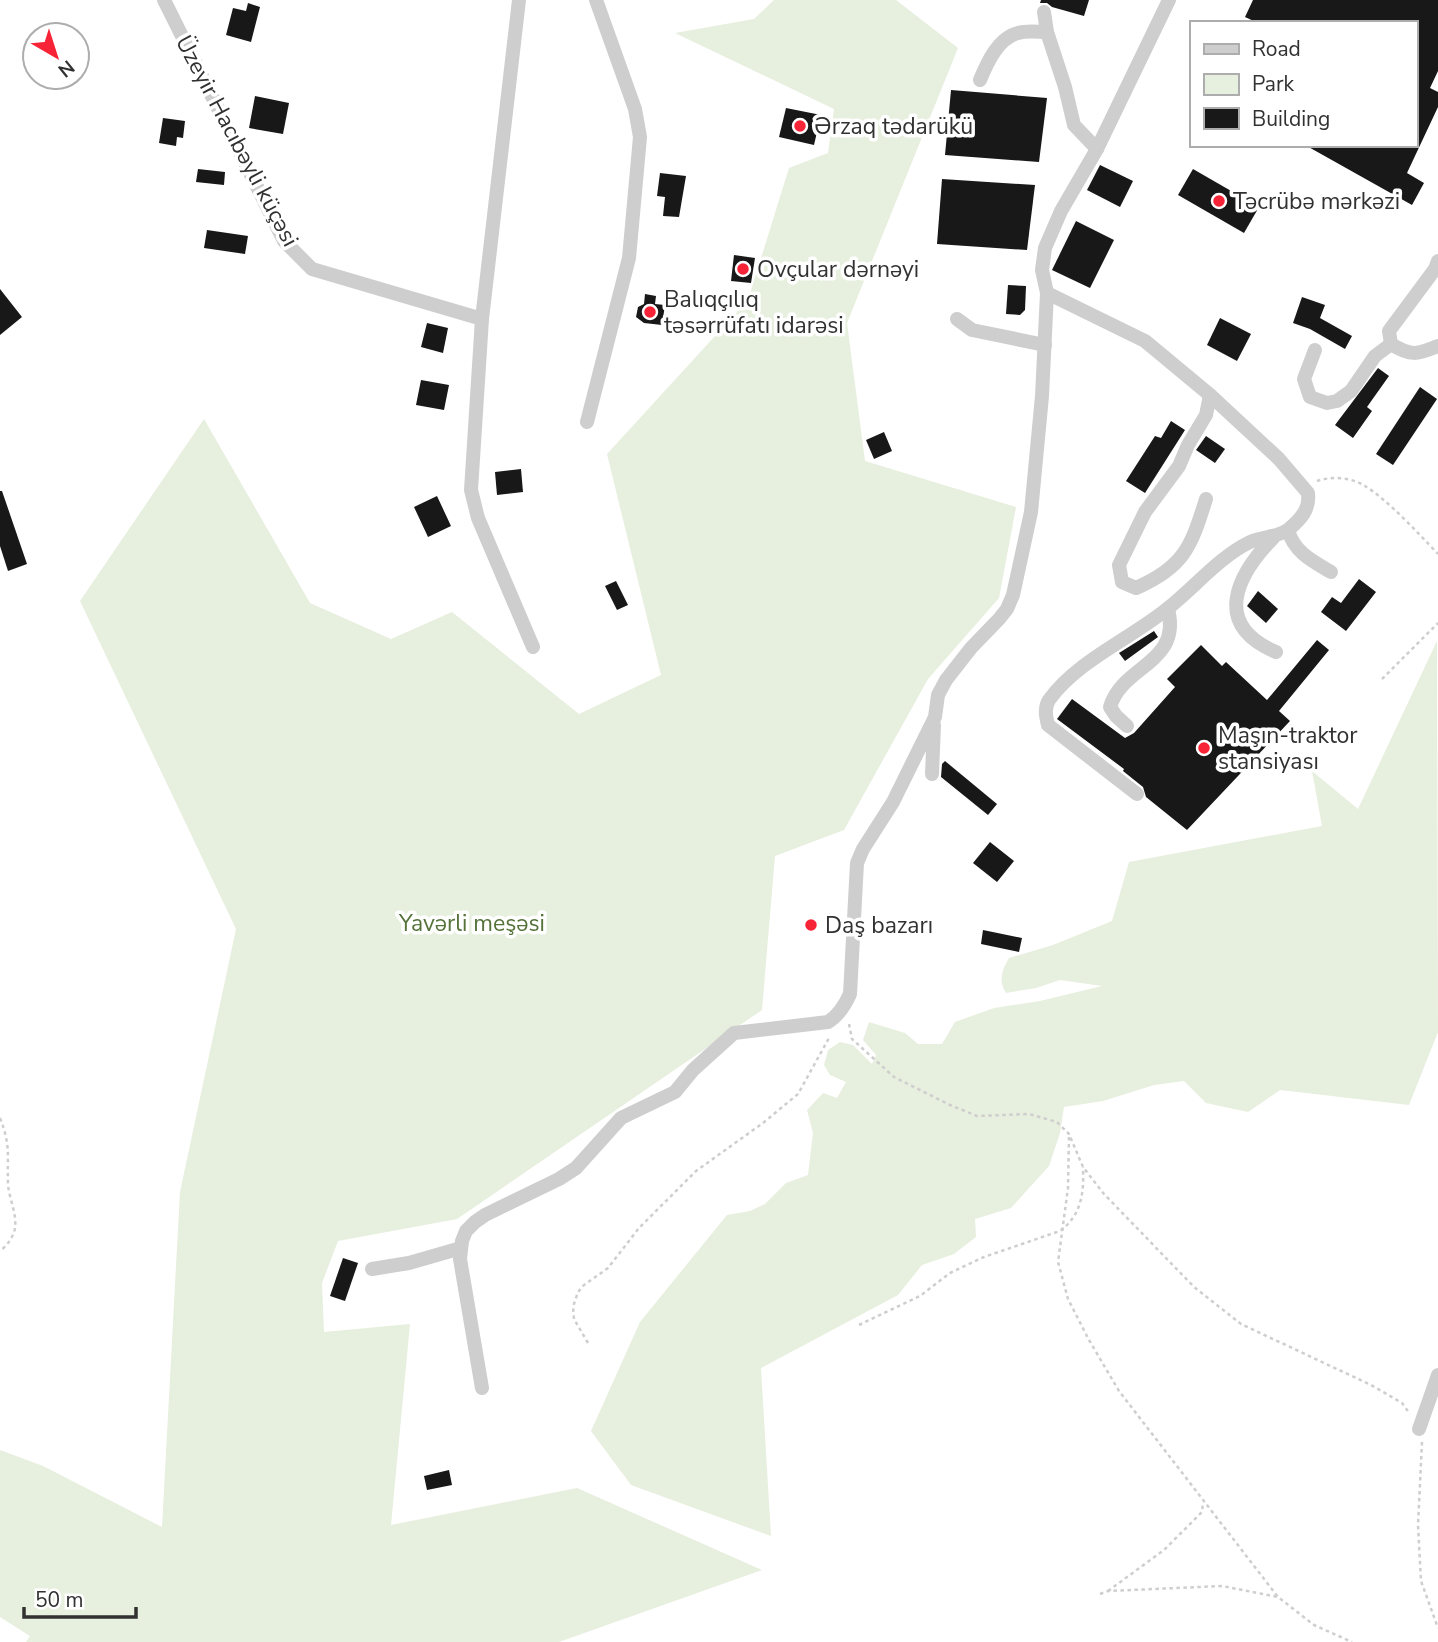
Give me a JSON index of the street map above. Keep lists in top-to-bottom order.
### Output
{
  "streets": {
    "street": ["Üzeyir Hacıbəyli küçəsi"]
  },
  "parks": ["Yavərli meşəsi"],
  "places": [
    "Ərzaq tədarükü",
    "Təcrübə mərkəzi",
    "Ovçular dərnəyi",
    "Balıqçılıq təsərrüfatı idarəsi",
    "Maşın-traktor stansiyası",
    "Daş bazarı"
  ],
  "legend": ["Road", "Park", "Building"],
  "scale_bar": "50 m",
  "north": "bottom right"
}
